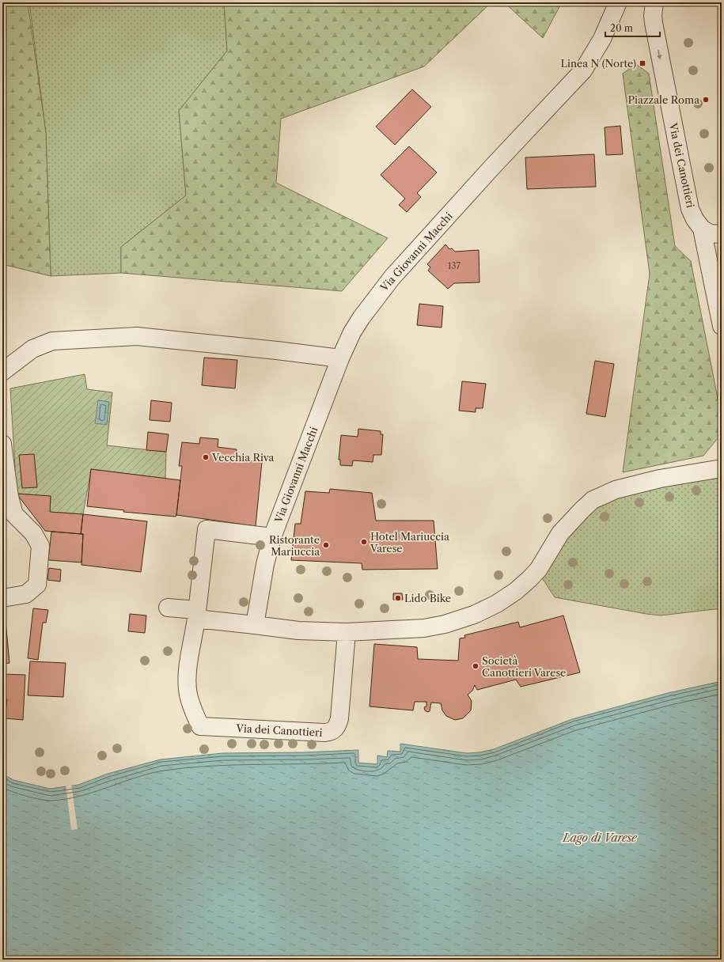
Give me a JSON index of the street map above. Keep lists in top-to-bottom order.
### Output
{
  "streets": {
    "street": ["Via dei Canottieri", "Via Giovanni Macchi"]
  },
  "water": ["Lago di Varese"],
  "places": {
    "transit": ["Linea N (Norte)"],
    "other": [
      "Piazzale Roma",
      "Vecchia Riva",
      "Hotel Mariuccia Varese",
      "Ristorante Mariuccia",
      "Lido Bike",
      "Società Canottieri Varese"
    ]
  },
  "house_numbers": ["137"],
  "scale_bar": "20 m"
}
